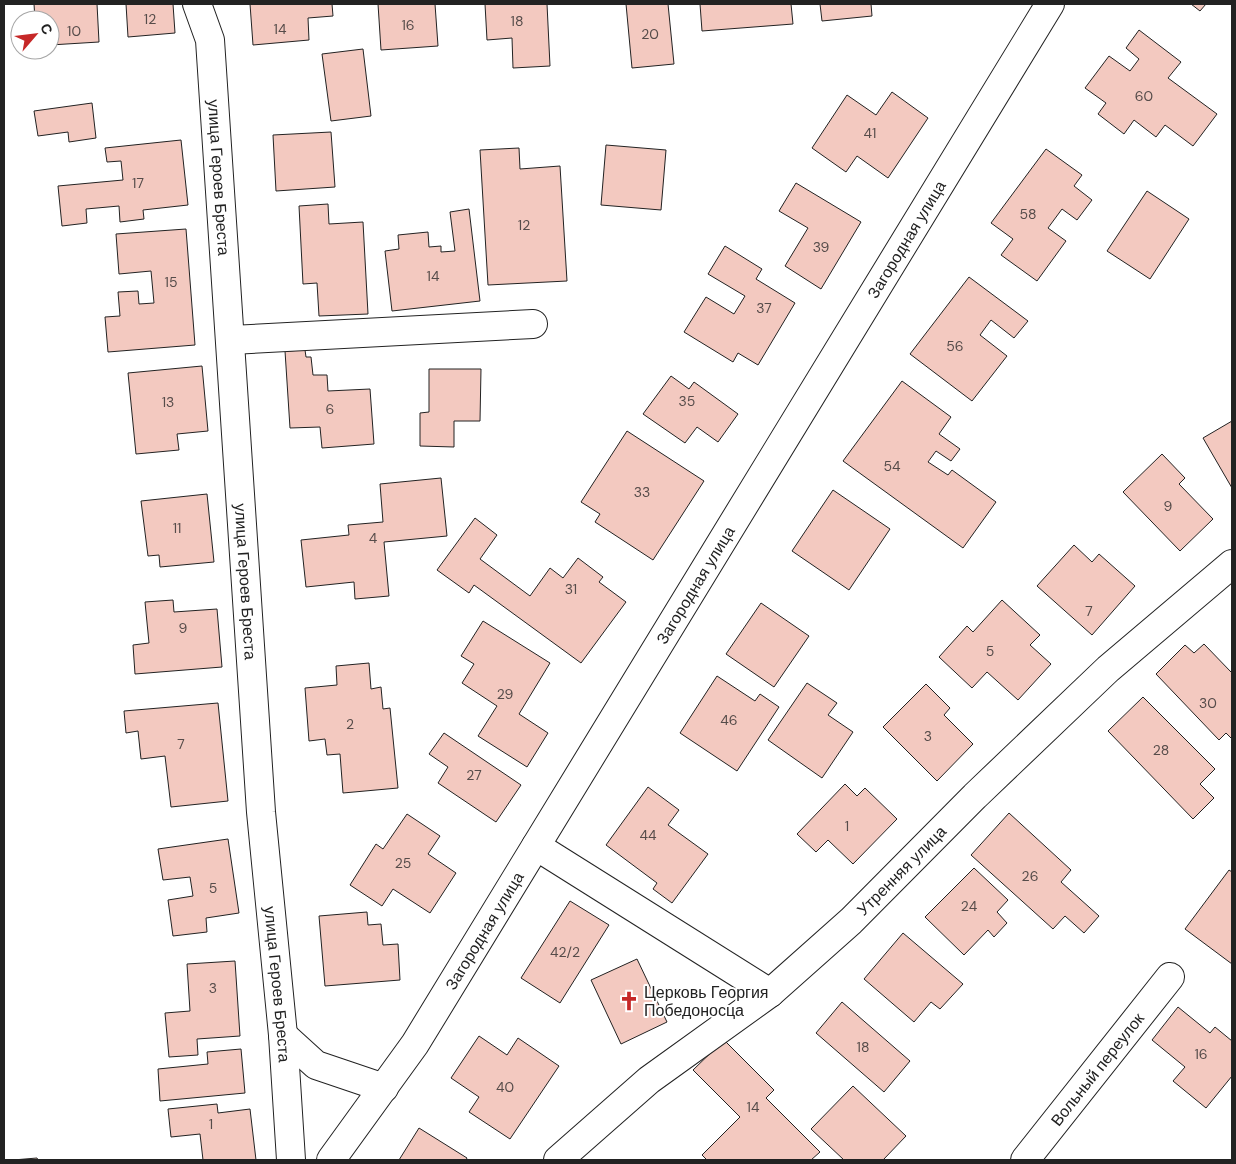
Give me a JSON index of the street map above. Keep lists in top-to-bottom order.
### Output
{
  "streets": {
    "street": [
      "улица Героев Бреста",
      "Загородная улица",
      "Утренняя улица",
      "Вольный переулок"
    ]
  },
  "places": {
    "church": ["Церковь Георгия Победоносца"]
  },
  "house_numbers": [
    "12",
    "18",
    "16",
    "14",
    "10",
    "20",
    "60",
    "41",
    "17",
    "58",
    "12",
    "39",
    "14",
    "15",
    "37",
    "56",
    "35",
    "13",
    "6",
    "54",
    "33",
    "9",
    "11",
    "4",
    "31",
    "7",
    "9",
    "5",
    "29",
    "30",
    "46",
    "2",
    "3",
    "7",
    "28",
    "27",
    "1",
    "44",
    "25",
    "26",
    "5",
    "24",
    "42/2",
    "3",
    "18",
    "16",
    "40",
    "14",
    "1"
  ],
  "north": "top right"
}
